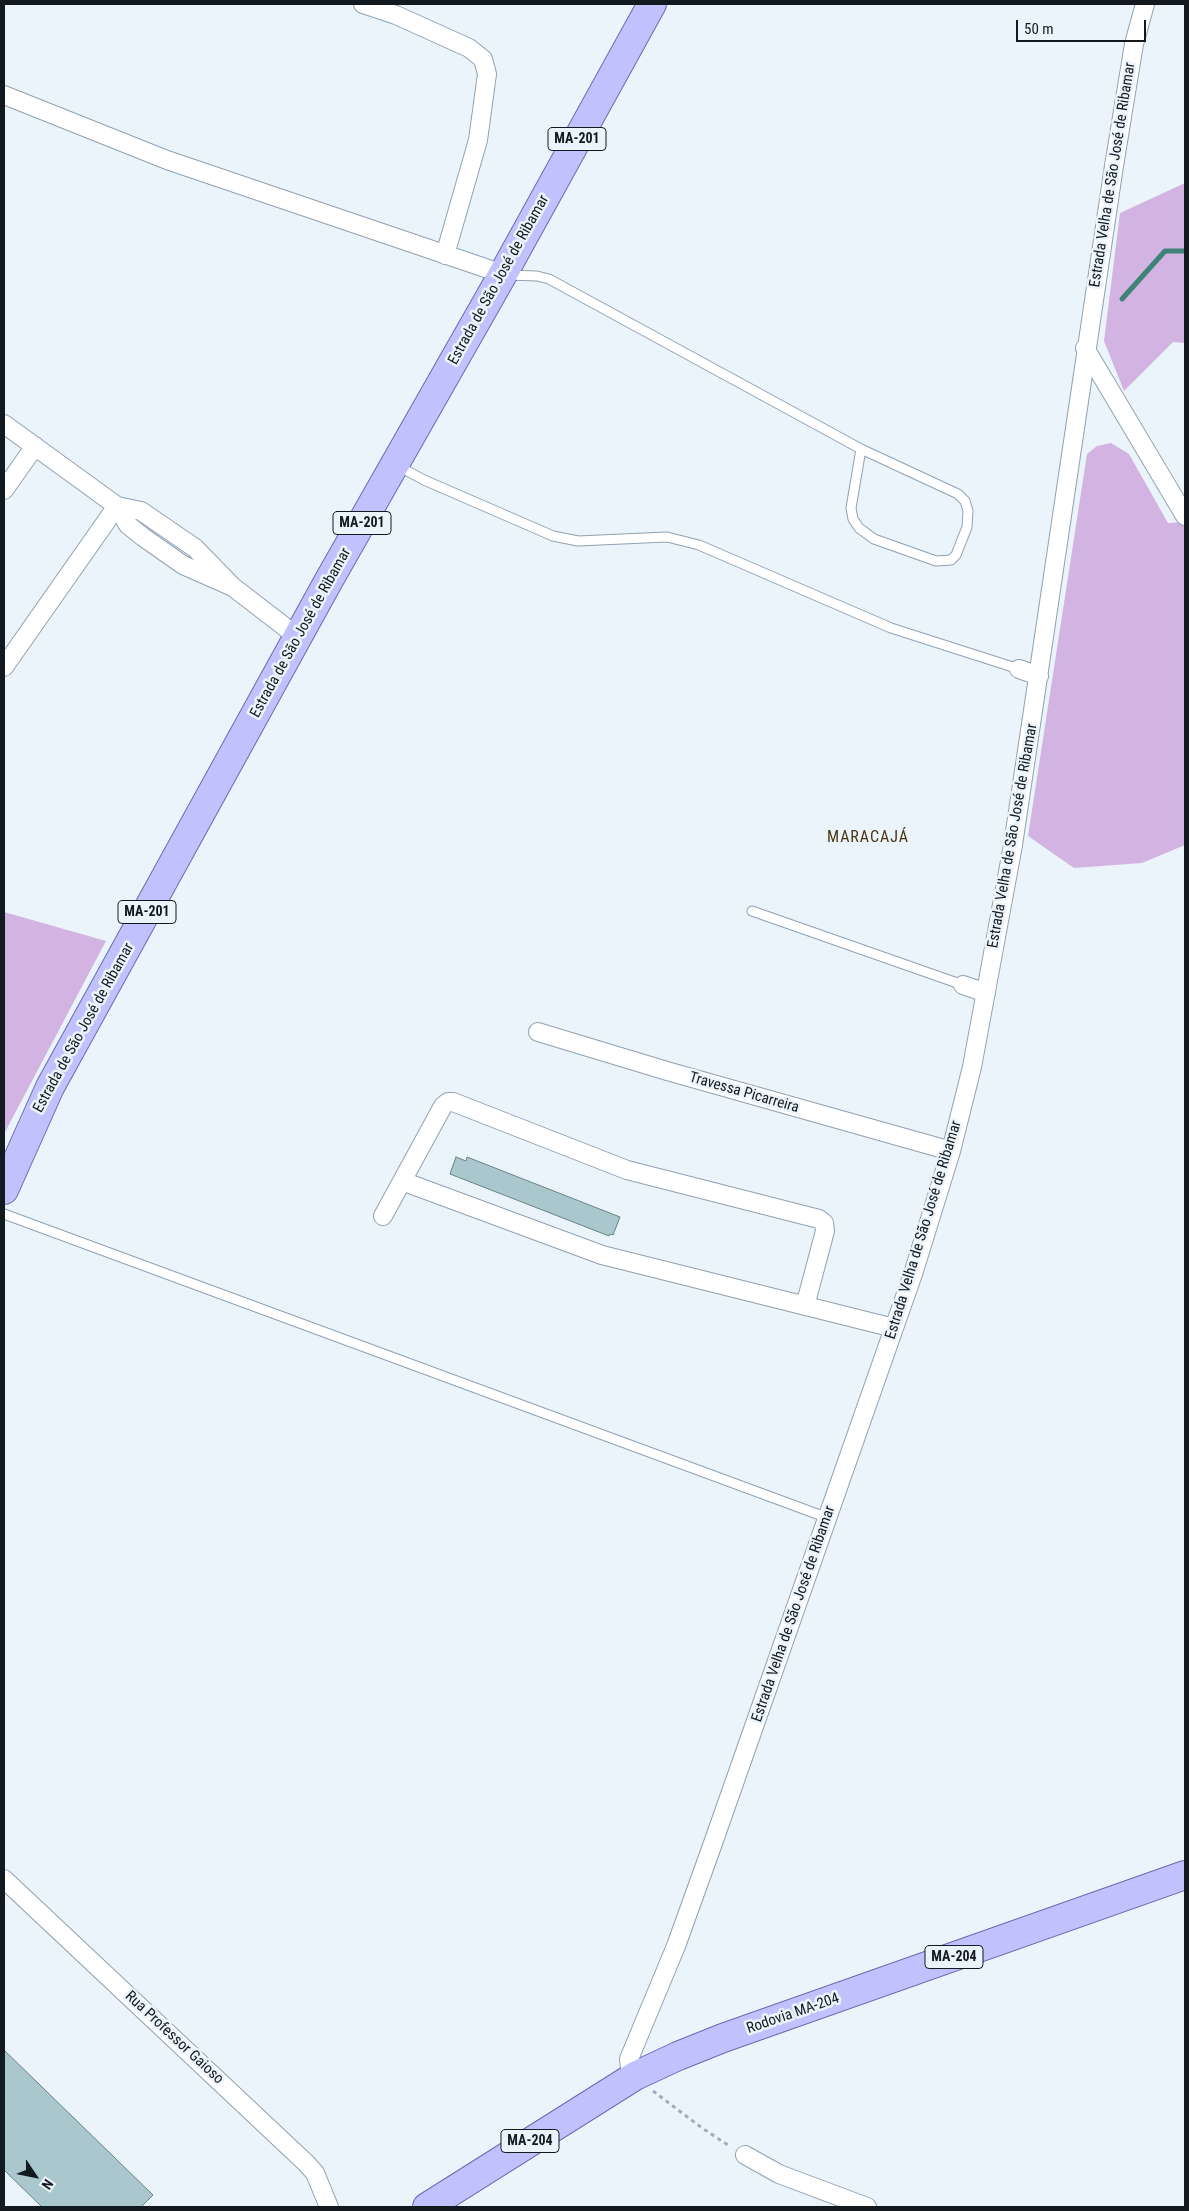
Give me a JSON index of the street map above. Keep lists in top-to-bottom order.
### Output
{
  "streets": {
    "main road": [
      "MA-201",
      "Estrada de São José de Ribamar",
      "MA-204",
      "Rodovia MA-204"
    ],
    "street": ["Estrada Velha de São José de Ribamar", "Travessa Picarreira", "Rua Professor Gaioso"]
  },
  "crossings": [
    ["Estrada Velha de São José de Ribamar", "Travessa Picarreira"],
    ["Estrada Velha de São José de Ribamar", "Rodovia MA-204"]
  ],
  "districts": ["MARACAJÁ"],
  "scale_bar": "50 m",
  "north": "bottom right"
}
